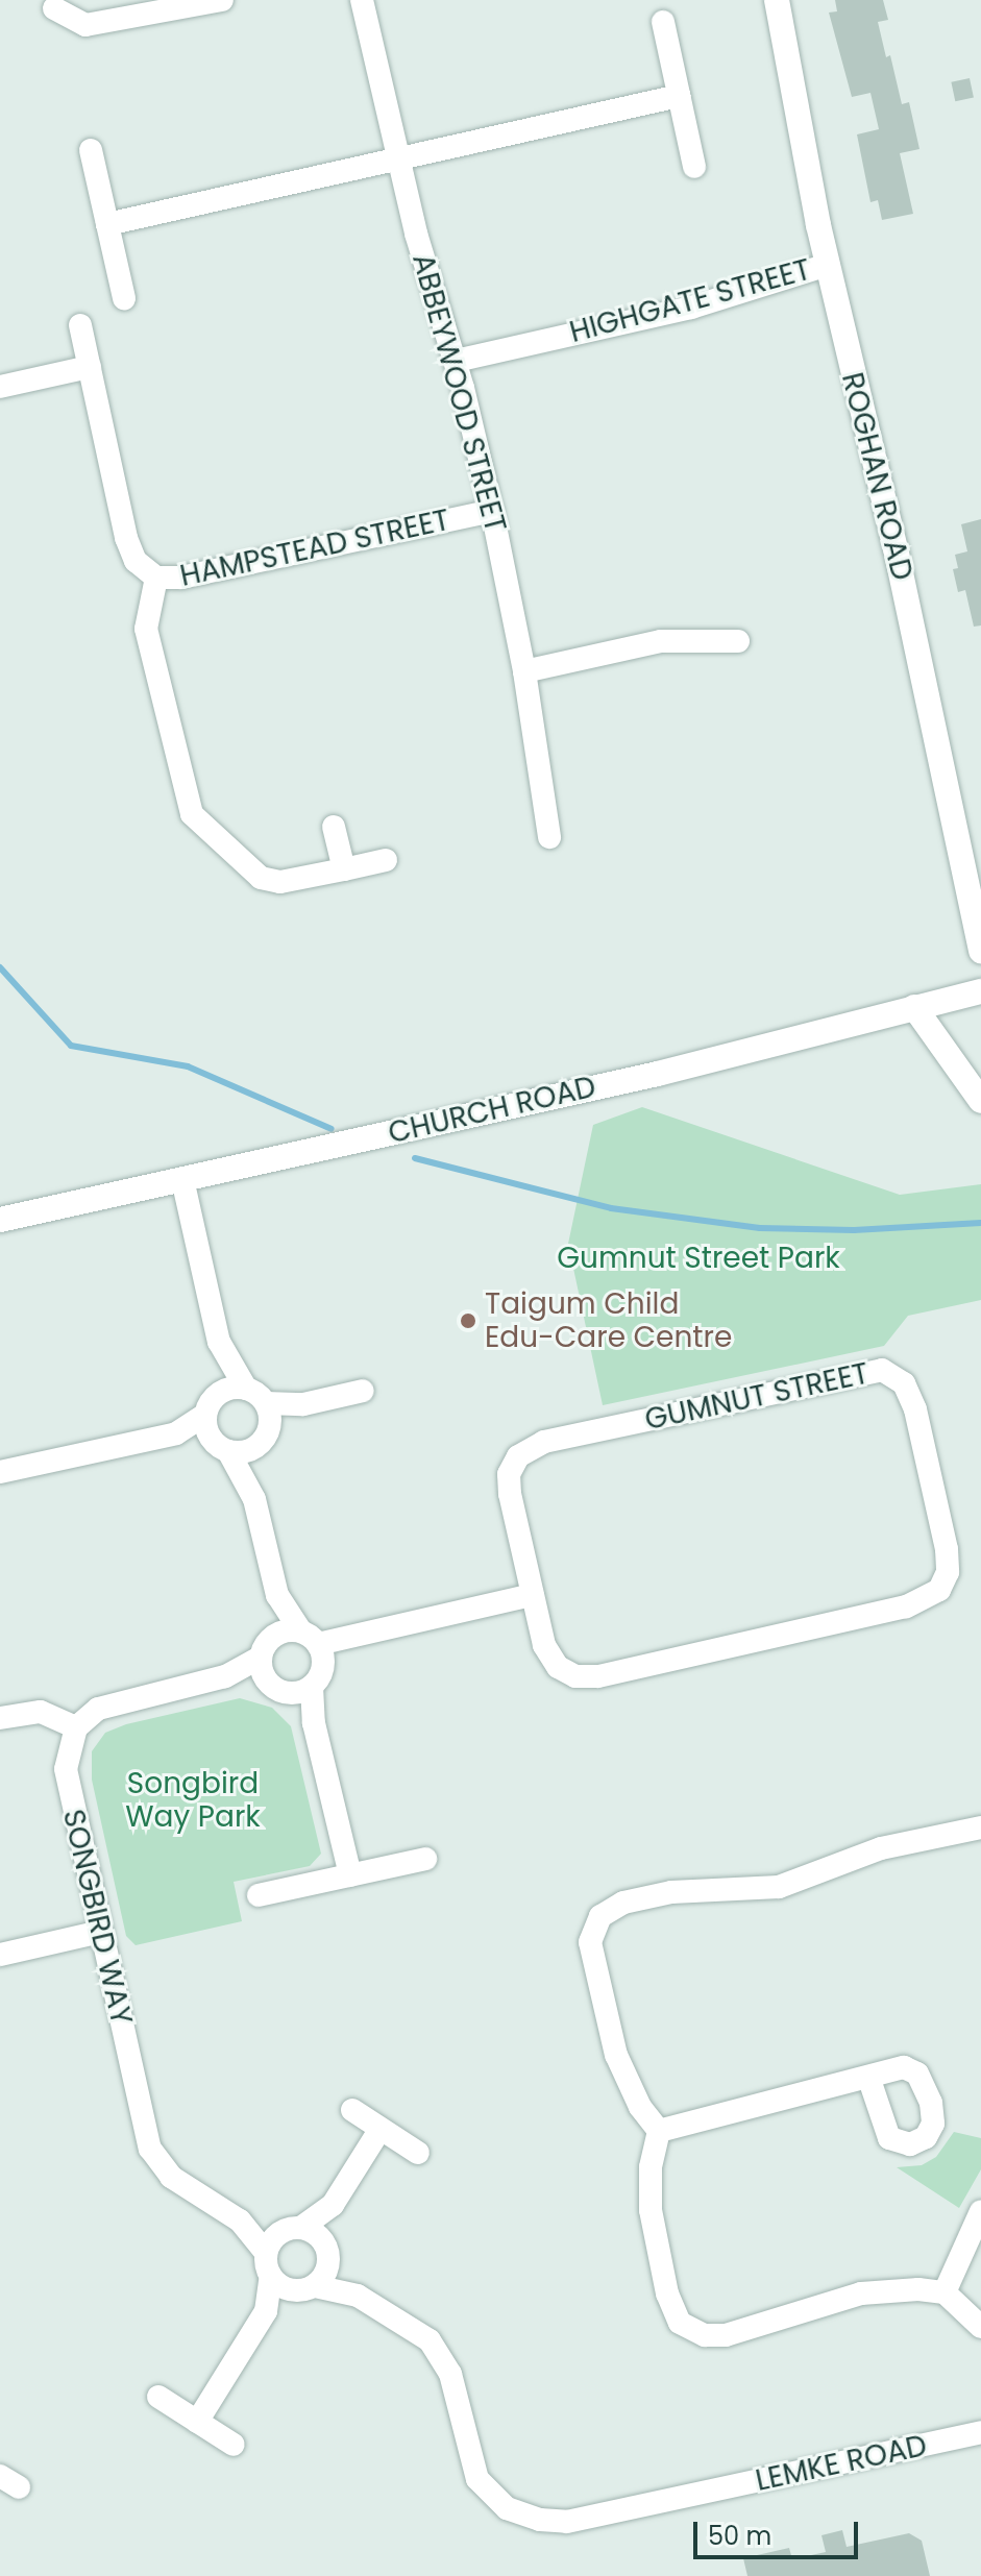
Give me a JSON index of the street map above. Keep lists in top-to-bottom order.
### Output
{
  "streets": {
    "main road": ["ROGHAN ROAD", "CHURCH ROAD"],
    "street": [
      "HIGHGATE STREET",
      "ABBEYWOOD STREET",
      "HAMPSTEAD STREET",
      "GUMNUT STREET",
      "SONGBIRD WAY",
      "LEMKE ROAD"
    ]
  },
  "crossings": [
    ["HIGHGATE STREET", "ABBEYWOOD STREET"],
    ["HIGHGATE STREET", "ROGHAN ROAD"],
    ["ABBEYWOOD STREET", "HAMPSTEAD STREET"]
  ],
  "parks": ["Gumnut Street Park", "Songbird Way Park"],
  "places": ["Taigum Child Edu-Care Centre"],
  "scale_bar": "50 m"
}
